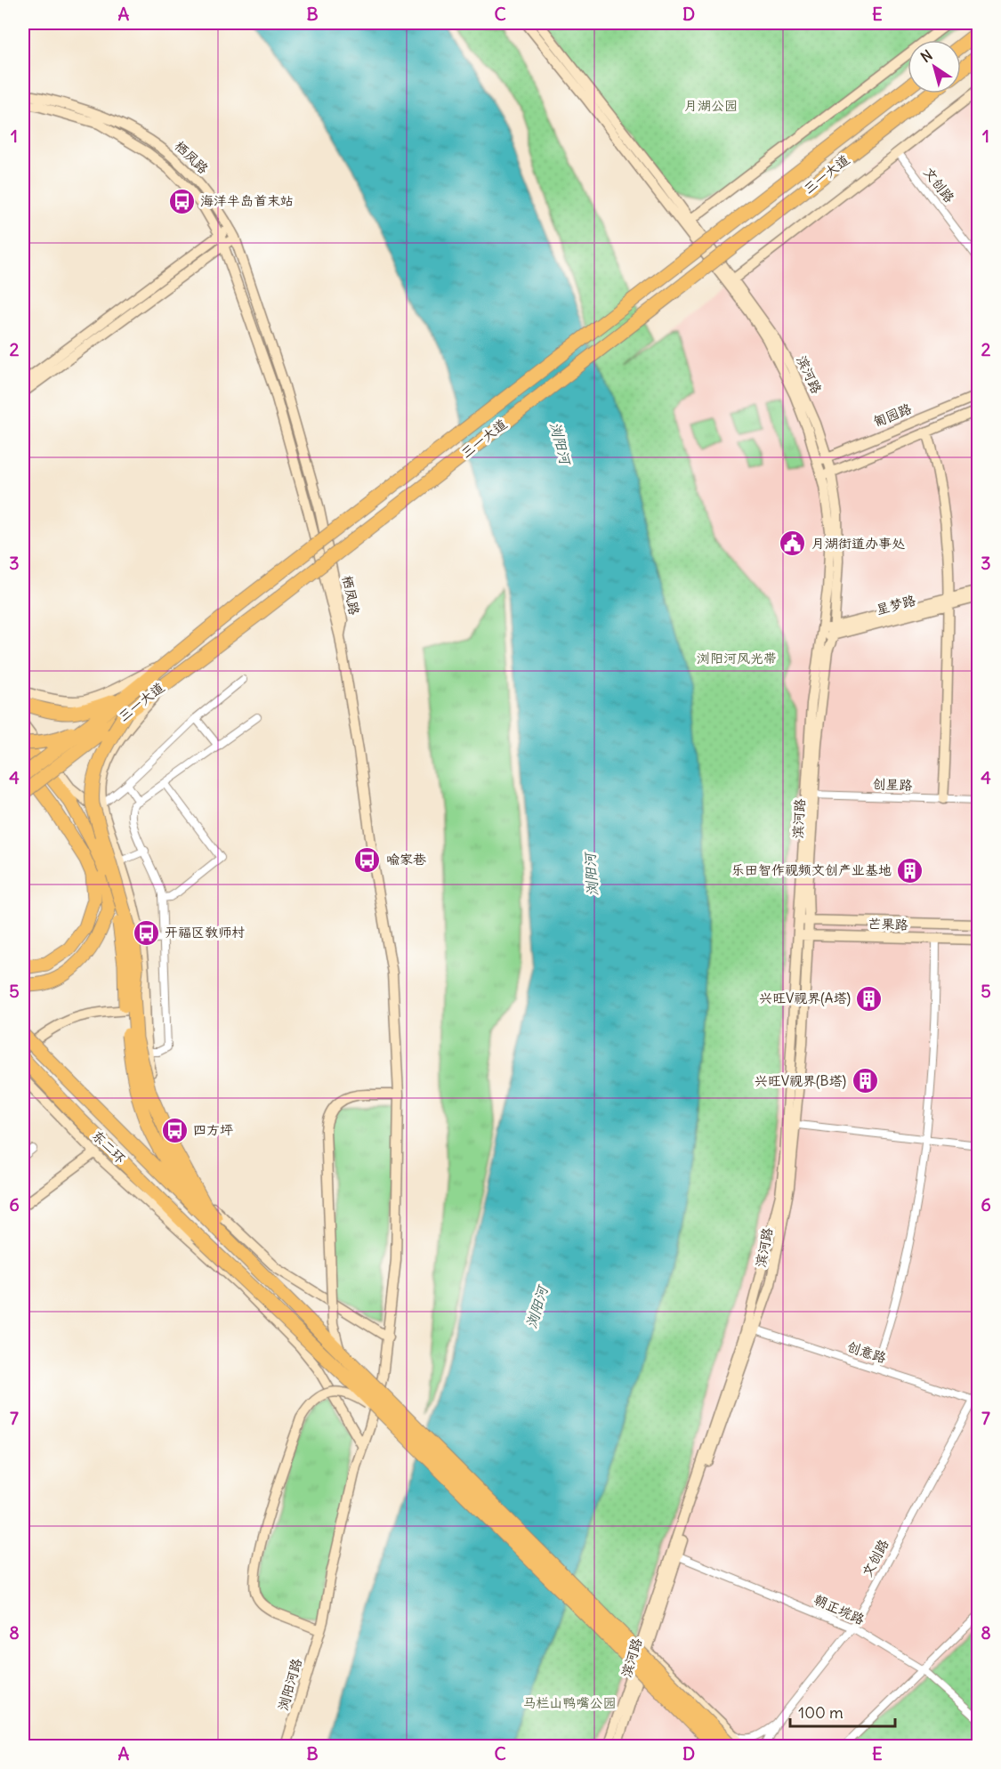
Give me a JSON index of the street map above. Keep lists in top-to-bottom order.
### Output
{
  "streets": {
    "highway": ["三一大道", "东二环"],
    "street": [
      "栖凤路",
      "文创路",
      "滨河路",
      "匍园路",
      "星梦路",
      "创星路",
      "芒果路",
      "创意路",
      "朝正垸路",
      "浏阳河路"
    ]
  },
  "crossings": [
    ["栖凤路", "浏阳河路"],
    ["文创路", "创意路"],
    ["文创路", "朝正垸路"],
    ["滨河路", "匍园路"],
    ["滨河路", "星梦路"],
    ["滨河路", "创星路"],
    ["滨河路", "芒果路"],
    ["滨河路", "创意路"],
    ["滨河路", "朝正垸路"]
  ],
  "water": ["浏阳河"],
  "parks": ["月湖公园", "浏阳河风光带", "马栏山鸭嘴公园"],
  "places": {
    "bus stop": [
      "海洋半岛首末站",
      "喻家巷",
      "开福区教师村",
      "四方坪"
    ],
    "public building": ["月湖街道办事处"],
    "building": ["乐田智作视频文创产业基地", "兴旺V视界(A塔)", "兴旺V视界(B塔)"]
  },
  "scale_bar": "100 m",
  "north": "top left",
  "grid": {
    "columns": [
      "A",
      "B",
      "C",
      "D",
      "E"
    ],
    "rows": [
      "1",
      "2",
      "3",
      "4",
      "5",
      "6",
      "7",
      "8"
    ]
  }
}
